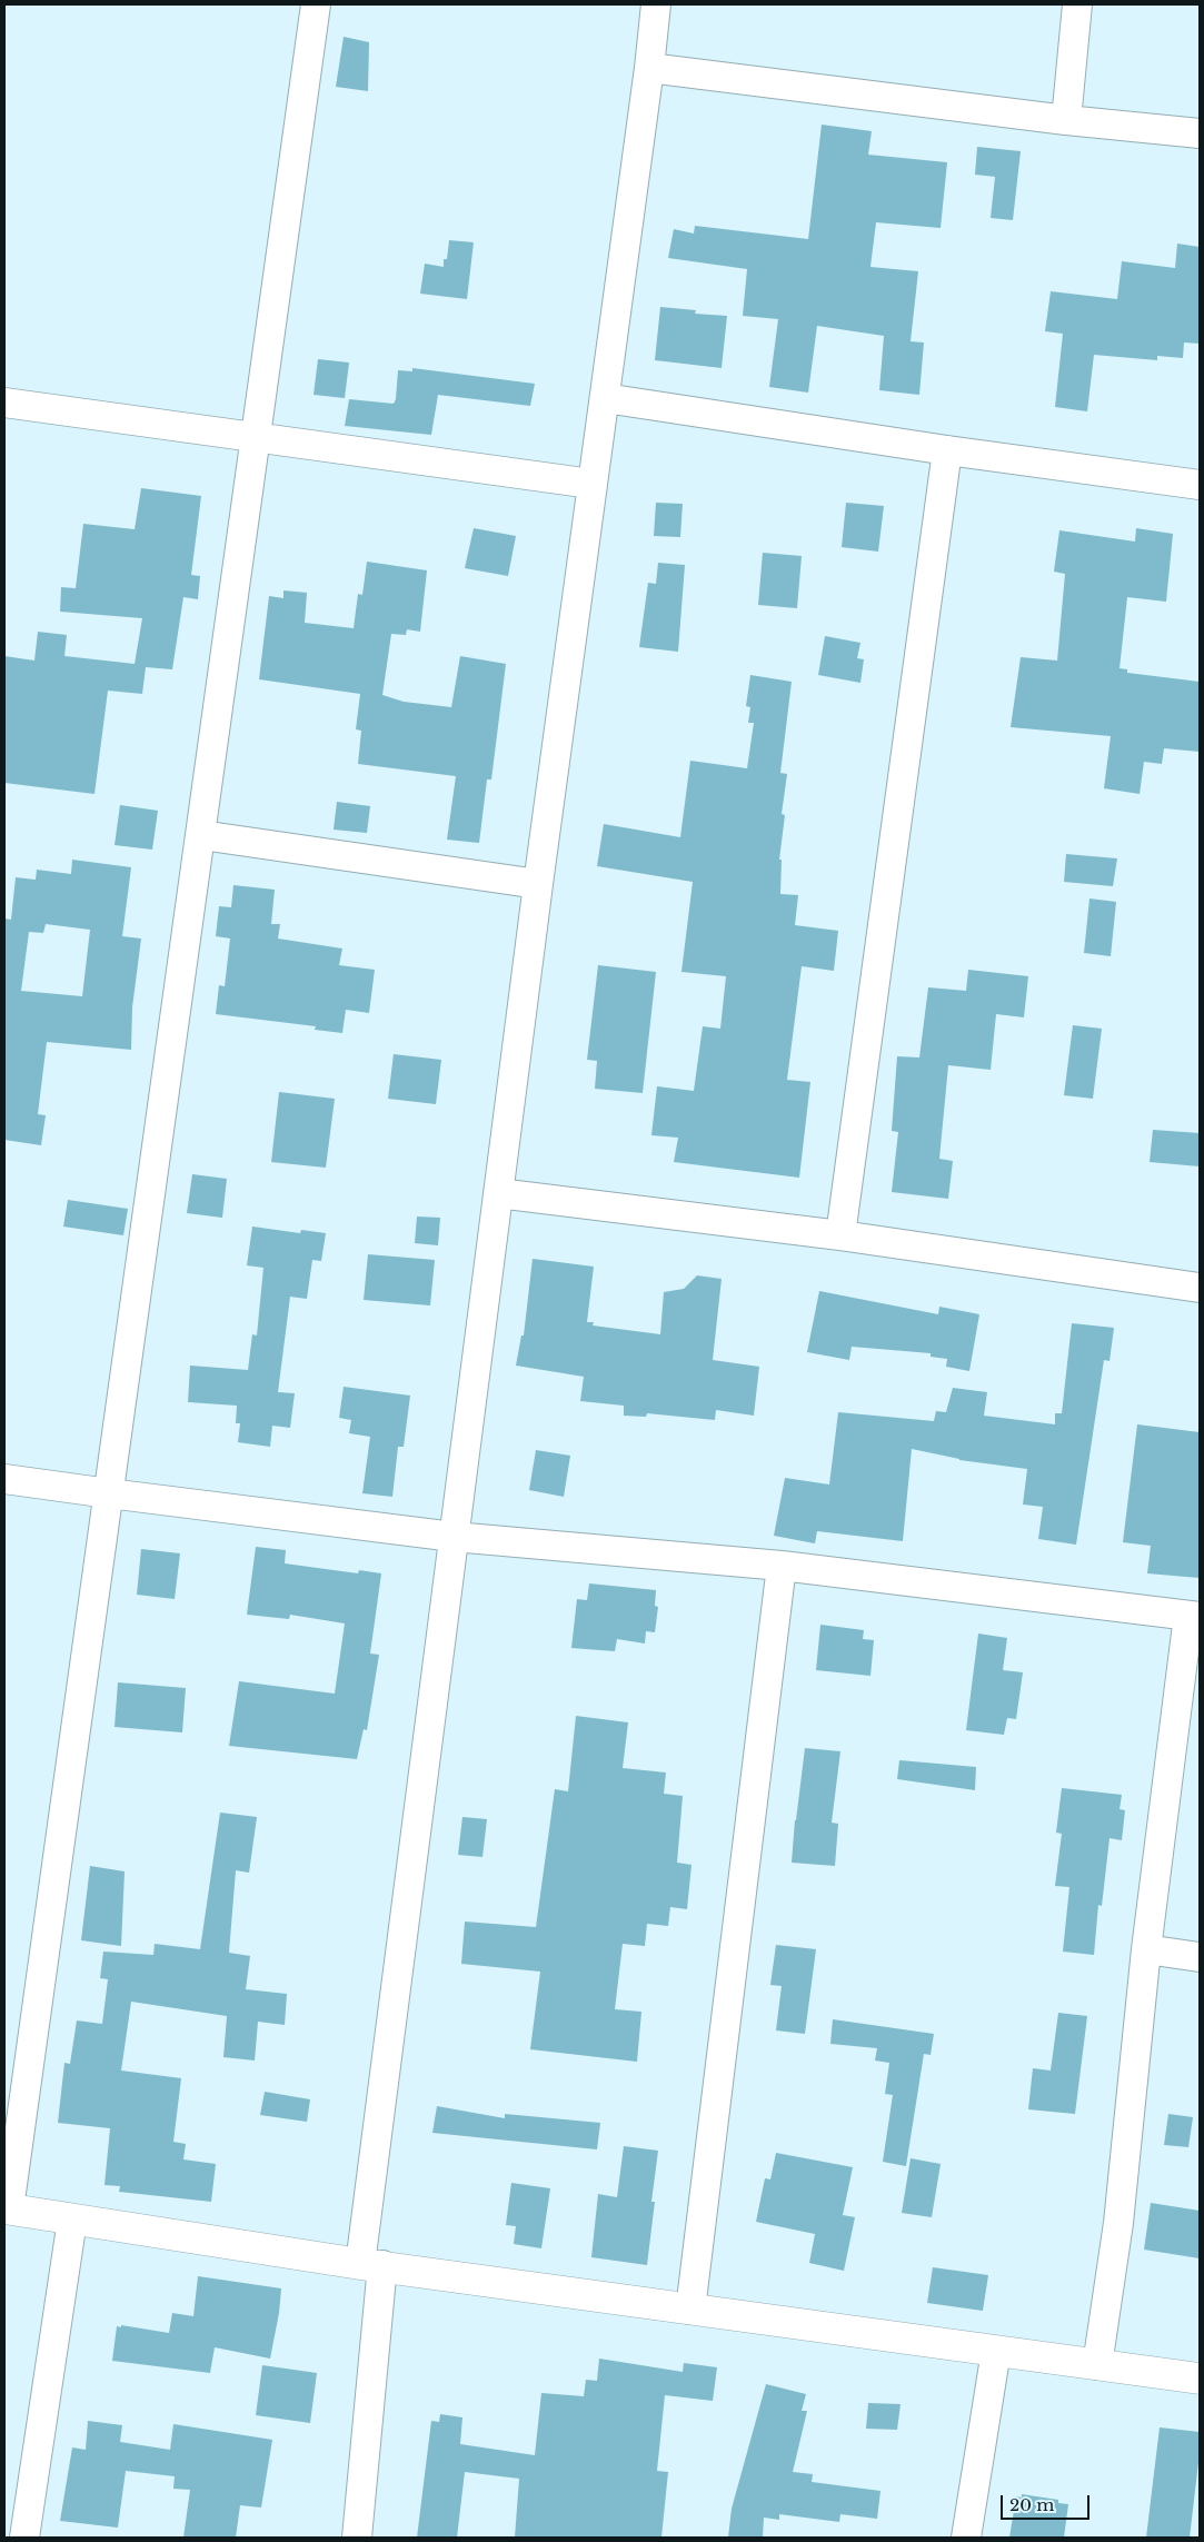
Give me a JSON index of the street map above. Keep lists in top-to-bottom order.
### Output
{
  "scale_bar": "20 m"
}
